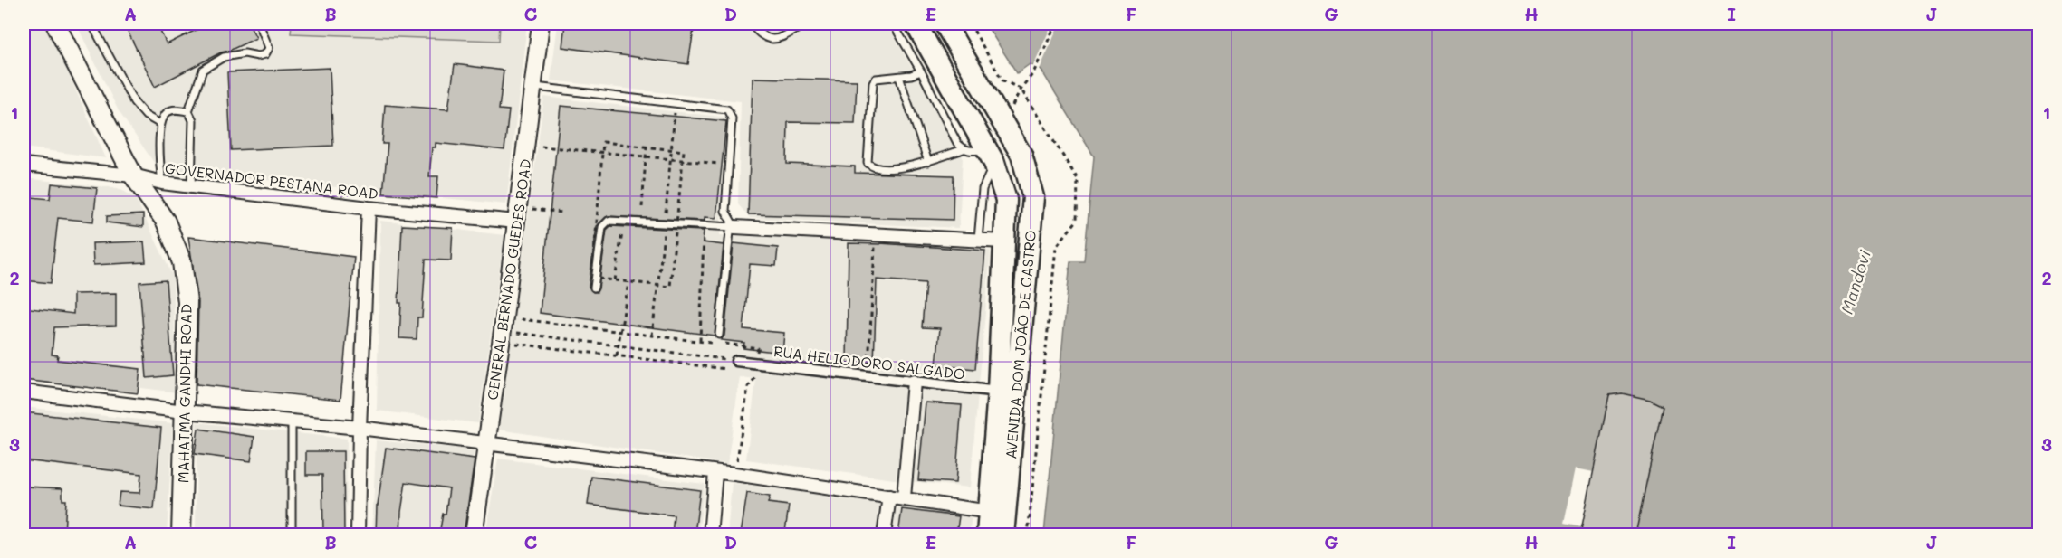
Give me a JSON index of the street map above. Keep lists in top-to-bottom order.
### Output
{
  "streets": {
    "main road": ["AVENIDA DOM JOÃO DE CASTRO", "MAHATMA GANDHI ROAD"],
    "street": ["GOVERNADOR PESTANA ROAD", "GENERAL BERNADO GUEDES ROAD", "RUA HELIODORO SALGADO"]
  },
  "crossings": [
    ["GOVERNADOR PESTANA ROAD", "GENERAL BERNADO GUEDES ROAD"],
    ["GOVERNADOR PESTANA ROAD", "MAHATMA GANDHI ROAD"],
    ["AVENIDA DOM JOÃO DE CASTRO", "RUA HELIODORO SALGADO"]
  ],
  "water": ["Mandovi"],
  "grid": {
    "columns": [
      "A",
      "B",
      "C",
      "D",
      "E",
      "F",
      "G",
      "H",
      "I",
      "J"
    ],
    "rows": ["1", "2", "3"]
  }
}
